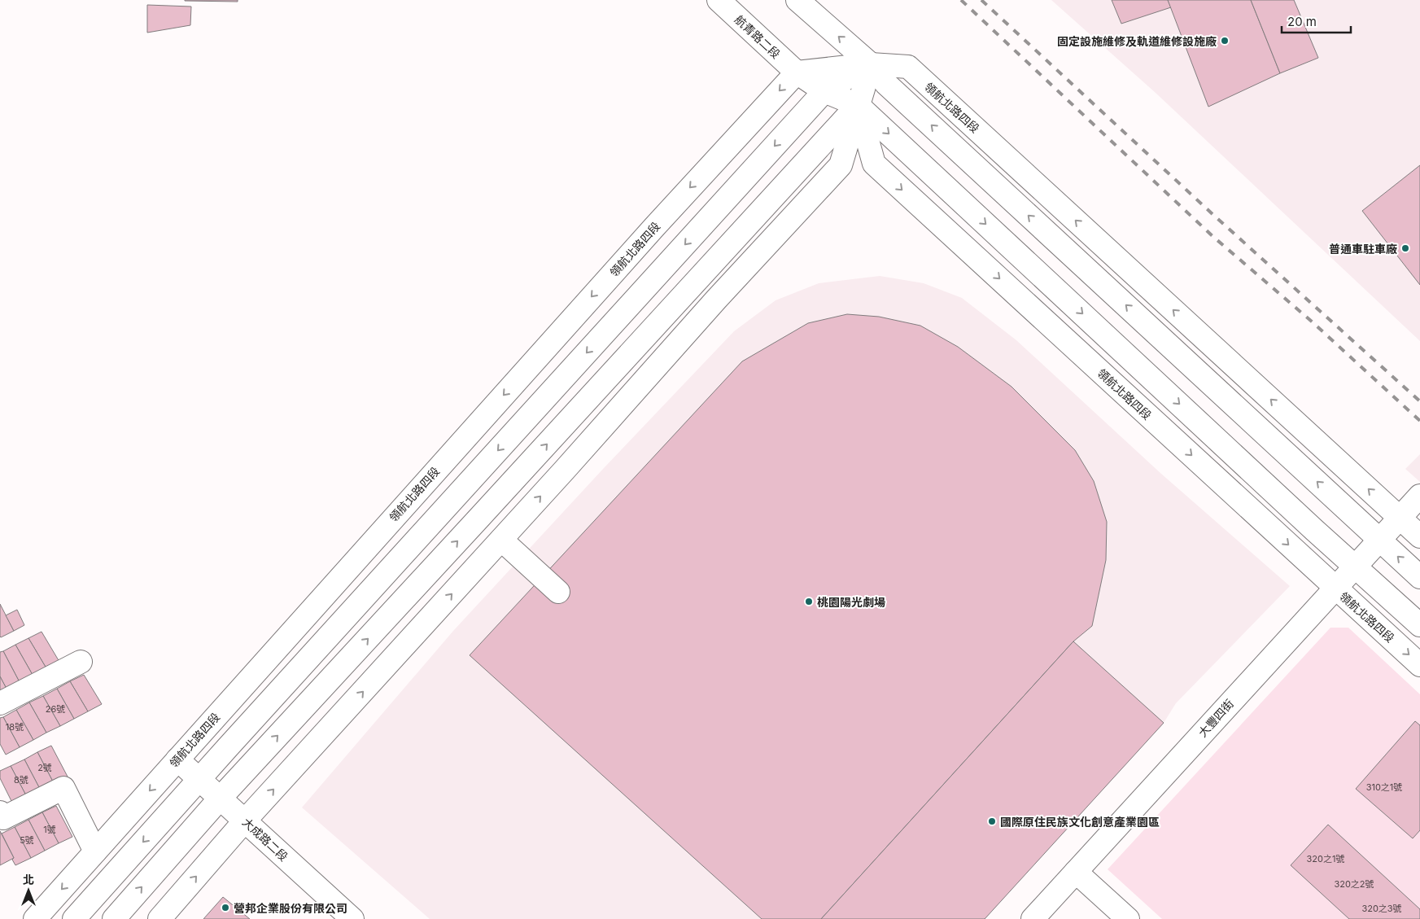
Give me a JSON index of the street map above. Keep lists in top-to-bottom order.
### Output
{
  "streets": {
    "street": [
      "航青路二段",
      "領航北路四段",
      "大豐四街",
      "大成路二段"
    ]
  },
  "crossings": [
    ["航青路二段", "領航北路四段"],
    ["領航北路四段", "大豐四街"],
    ["領航北路四段", "大成路二段"]
  ],
  "places": [
    "固定設施維修及軌道維修設施廠",
    "普通車駐車廠",
    "桃園陽光劇場",
    "國際原住民族文化創意產業園區",
    "營邦企業股份有限公司"
  ],
  "house_numbers": [
    "26號",
    "18號",
    "2號",
    "8號",
    "310之1號",
    "1號",
    "5號",
    "320之1號",
    "320之2號",
    "320之3號"
  ],
  "scale_bar": "20 m",
  "north": "top"
}
